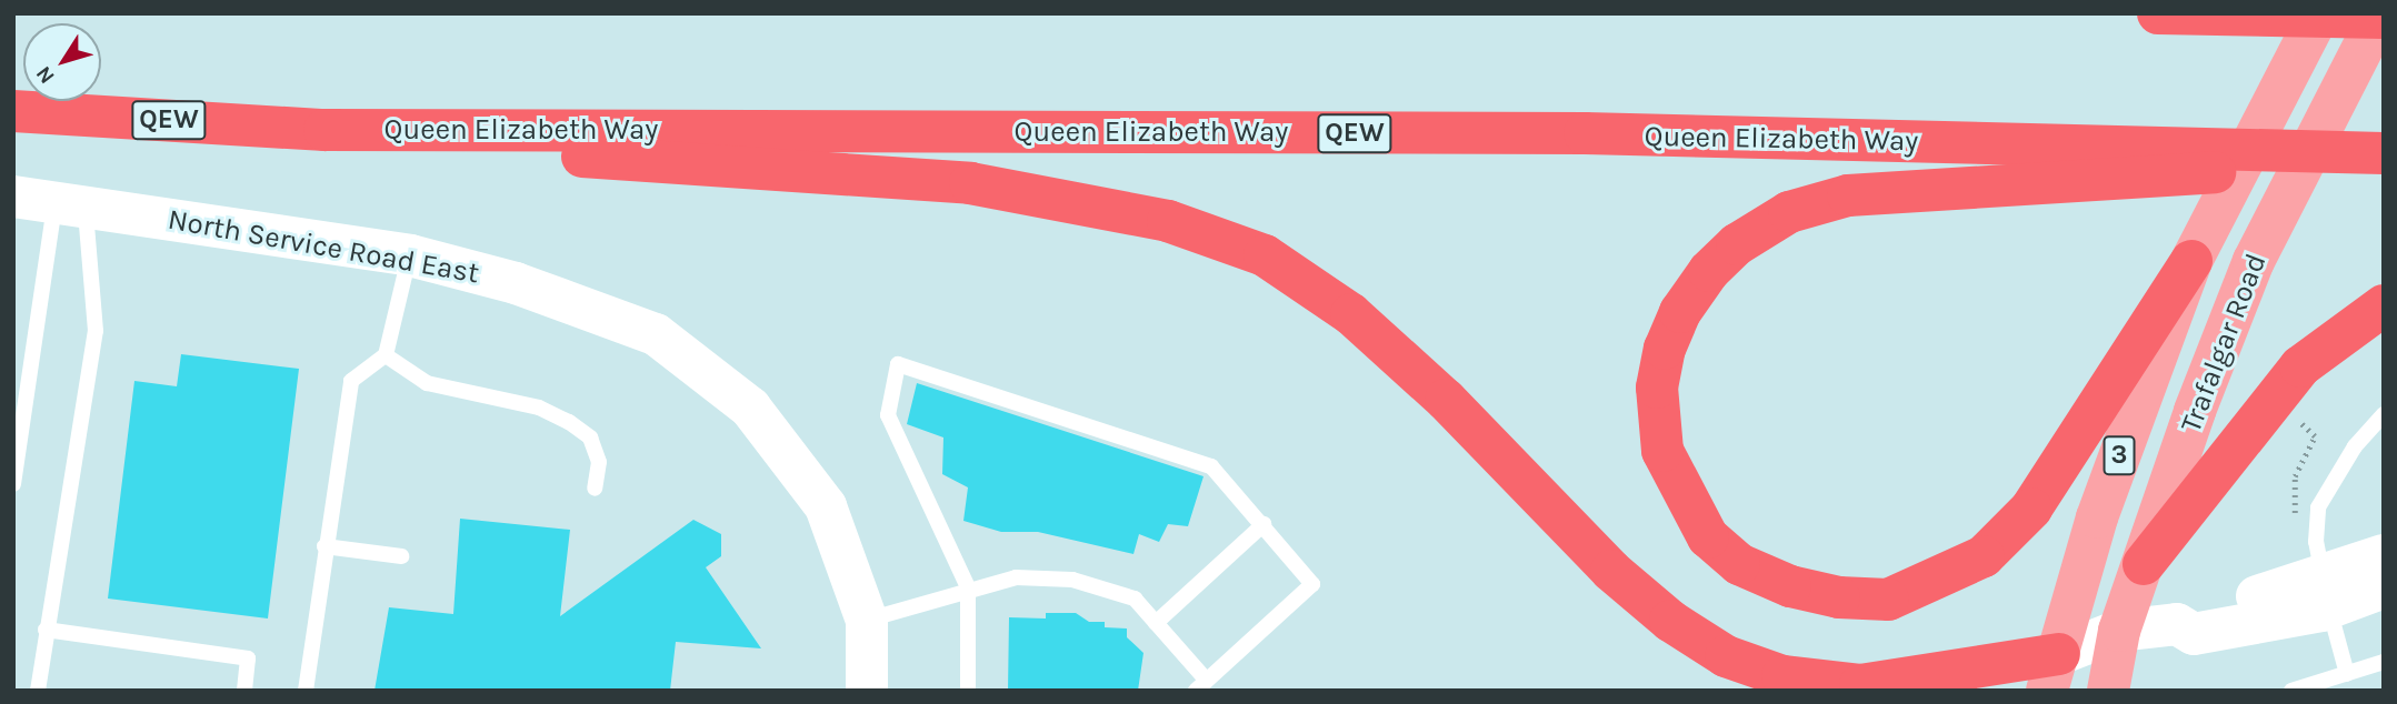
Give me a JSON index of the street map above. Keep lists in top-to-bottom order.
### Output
{
  "streets": {
    "highway": ["QEW", "Queen Elizabeth Way"],
    "main road": ["Trafalgar Road", "3"],
    "street": ["North Service Road East"]
  },
  "north": "bottom left"
}
